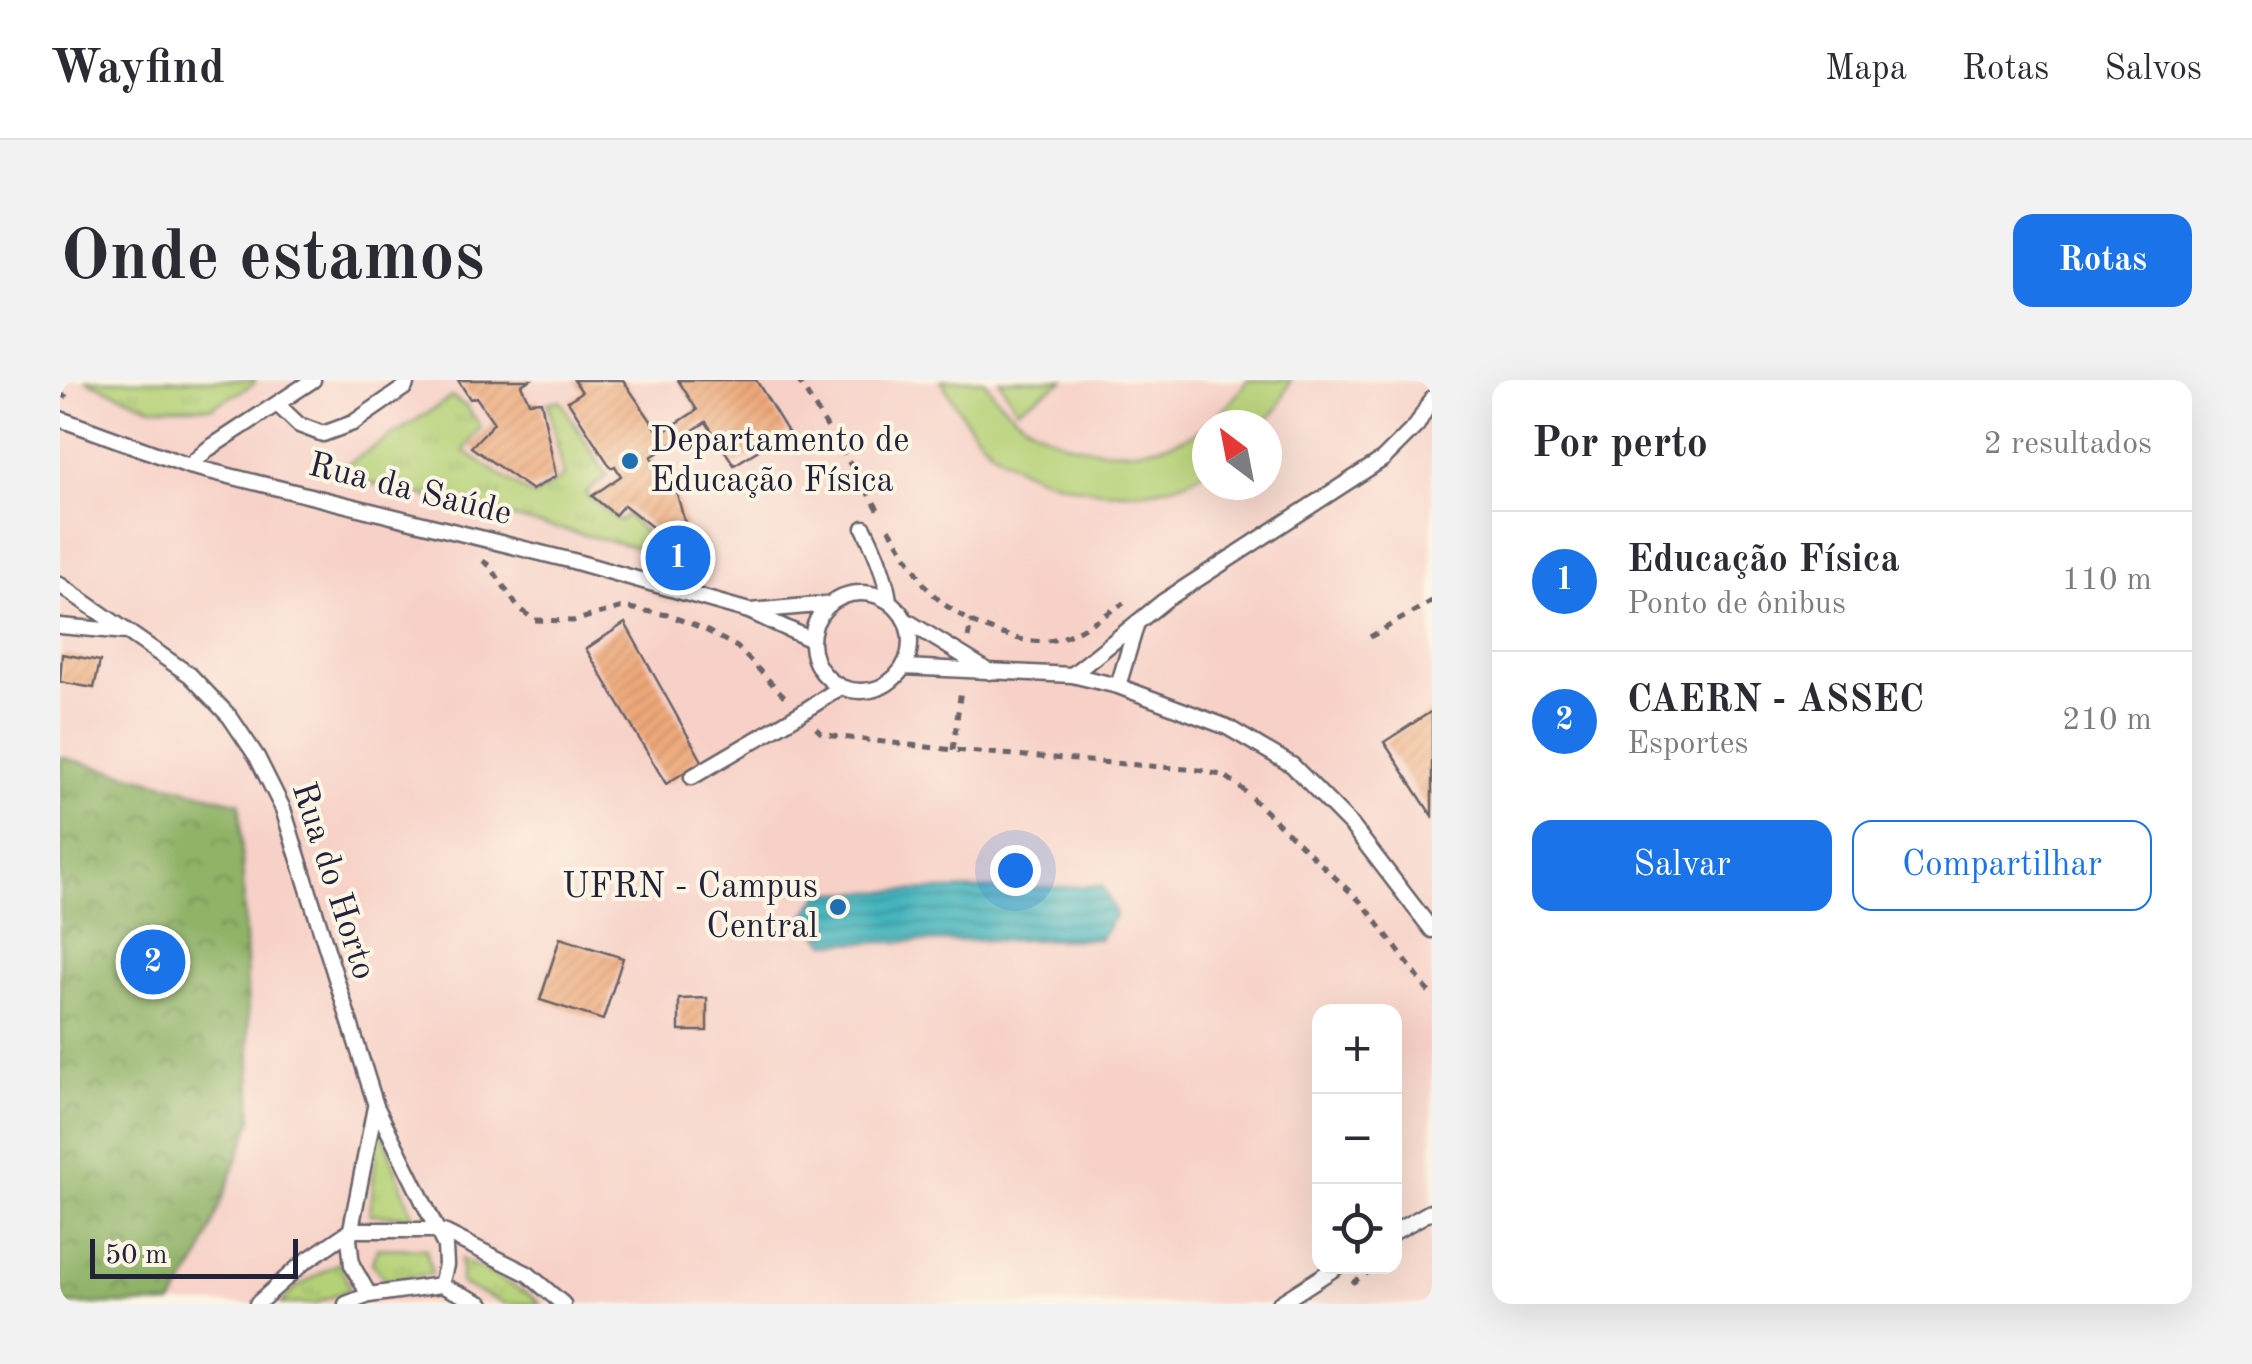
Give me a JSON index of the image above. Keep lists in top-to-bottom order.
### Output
{
  "streets": {
    "lane": ["Rua da Saúde", "Rua do Horto"]
  },
  "places": ["Departamento de Educação Física", "UFRN - Campus Central"],
  "scale_bar": "50 m",
  "north": "top left",
  "page": {
    "header": "Wayfind",
    "nav": ["Mapa", "Rotas", "Salvos"],
    "buttons": [
      "Rotas",
      ["Salvar", "Compartilhar"]
    ],
    "title": "Onde estamos",
    "heading": ["Por perto", "2 resultados"],
    "list": [
      {
        "mark": "1",
        "name": "Educação Física",
        "note": "Ponto de ônibus",
        "value": "110 m"
      },
      {
        "mark": "2",
        "name": "CAERN - ASSEC",
        "note": "Esportes",
        "value": "210 m"
      }
    ],
    "pins": ["1", "2"],
    "map_buttons": ["+", "−"],
    "scale": "50 m"
  }
}
